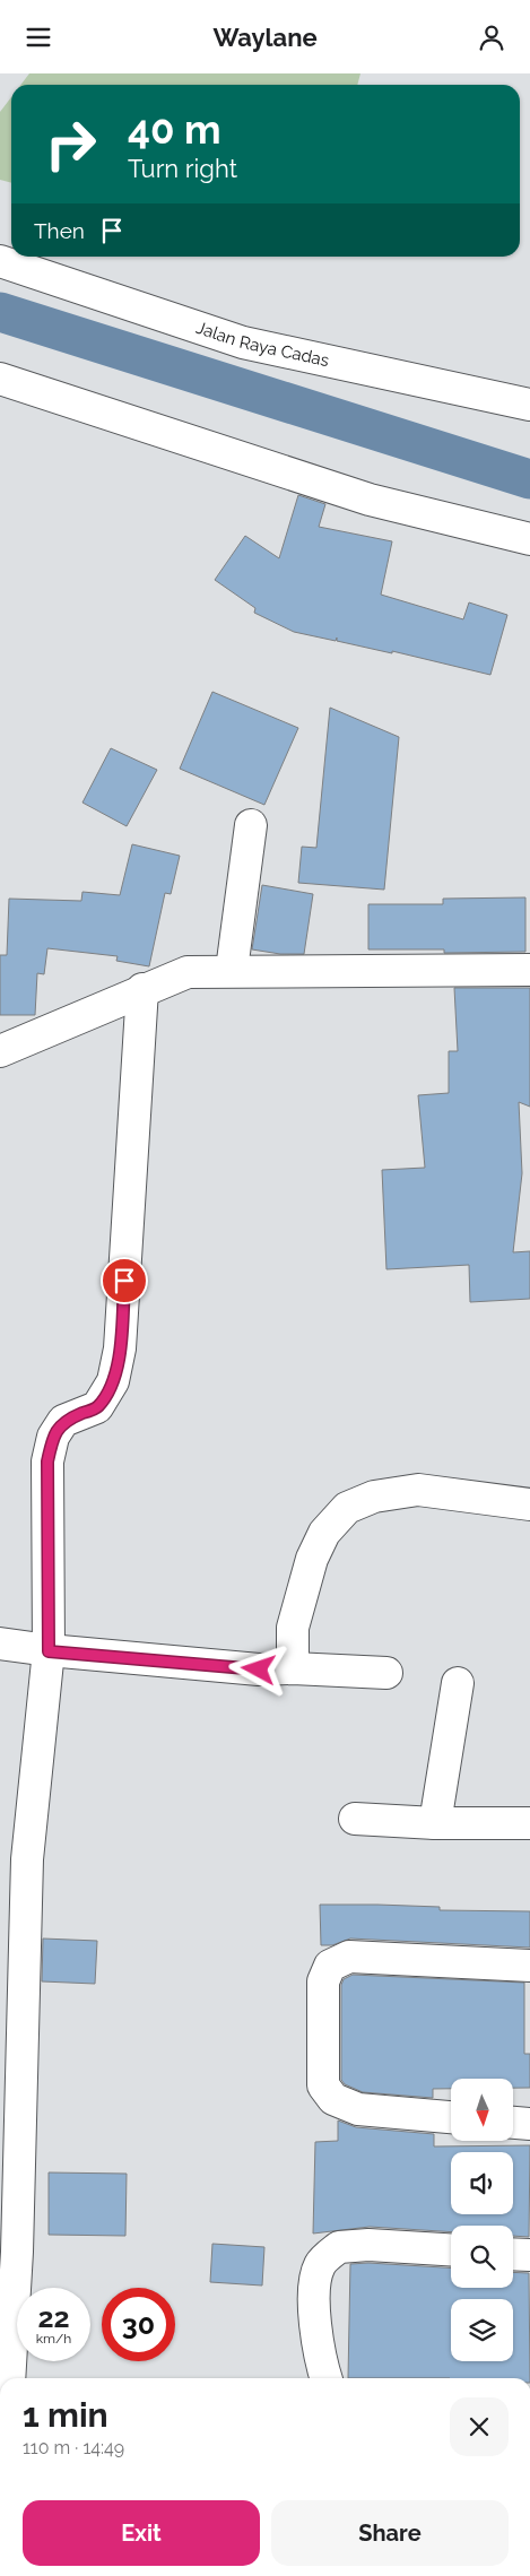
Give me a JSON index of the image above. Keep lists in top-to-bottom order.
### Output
{
  "streets": {
    "street": ["Jalan Raya Cadas"]
  },
  "north": "bottom",
  "page": {
    "header": "Waylane",
    "turn": ["40 m", "Turn right"],
    "then": "Then",
    "speed": "22 km/h",
    "limit": "30",
    "heading": ["1 min", "110 m · 14:49"],
    "buttons": ["Exit", "Share"]
  }
}
